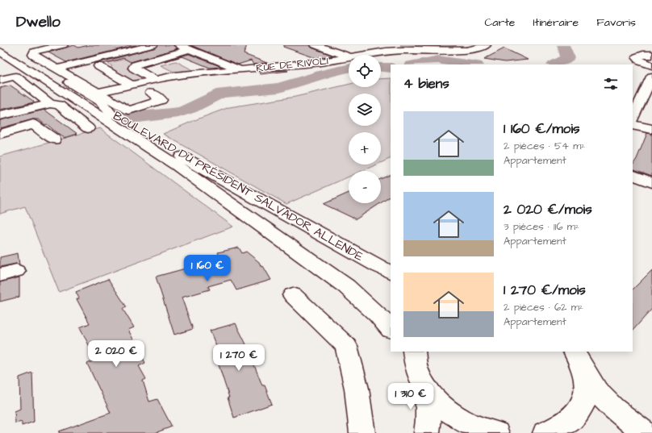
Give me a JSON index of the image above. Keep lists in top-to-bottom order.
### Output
{
  "streets": {
    "street": ["RUE DE RIVOLI", "BOULEVARD DU PRÉSIDENT SALVADOR ALLENDE"]
  },
  "page": {
    "header": "Dwello",
    "nav": ["Carte", "Itinéraire", "Favoris"],
    "map_buttons": ["+", "−"],
    "heading": "4 biens",
    "list": [
      {
        "name": "1 160 €/mois",
        "note": "2 pièces · 54 m² · Appartement"
      },
      {
        "name": "2 020 €/mois",
        "note": "3 pièces · 116 m² · Appartement"
      },
      {
        "name": "1 270 €/mois",
        "note": "2 pièces · 62 m² · Appartement"
      }
    ],
    "price": [
      "1 160 €",
      "2 020 €",
      "1 270 €",
      "1 310 €"
    ]
  }
}
